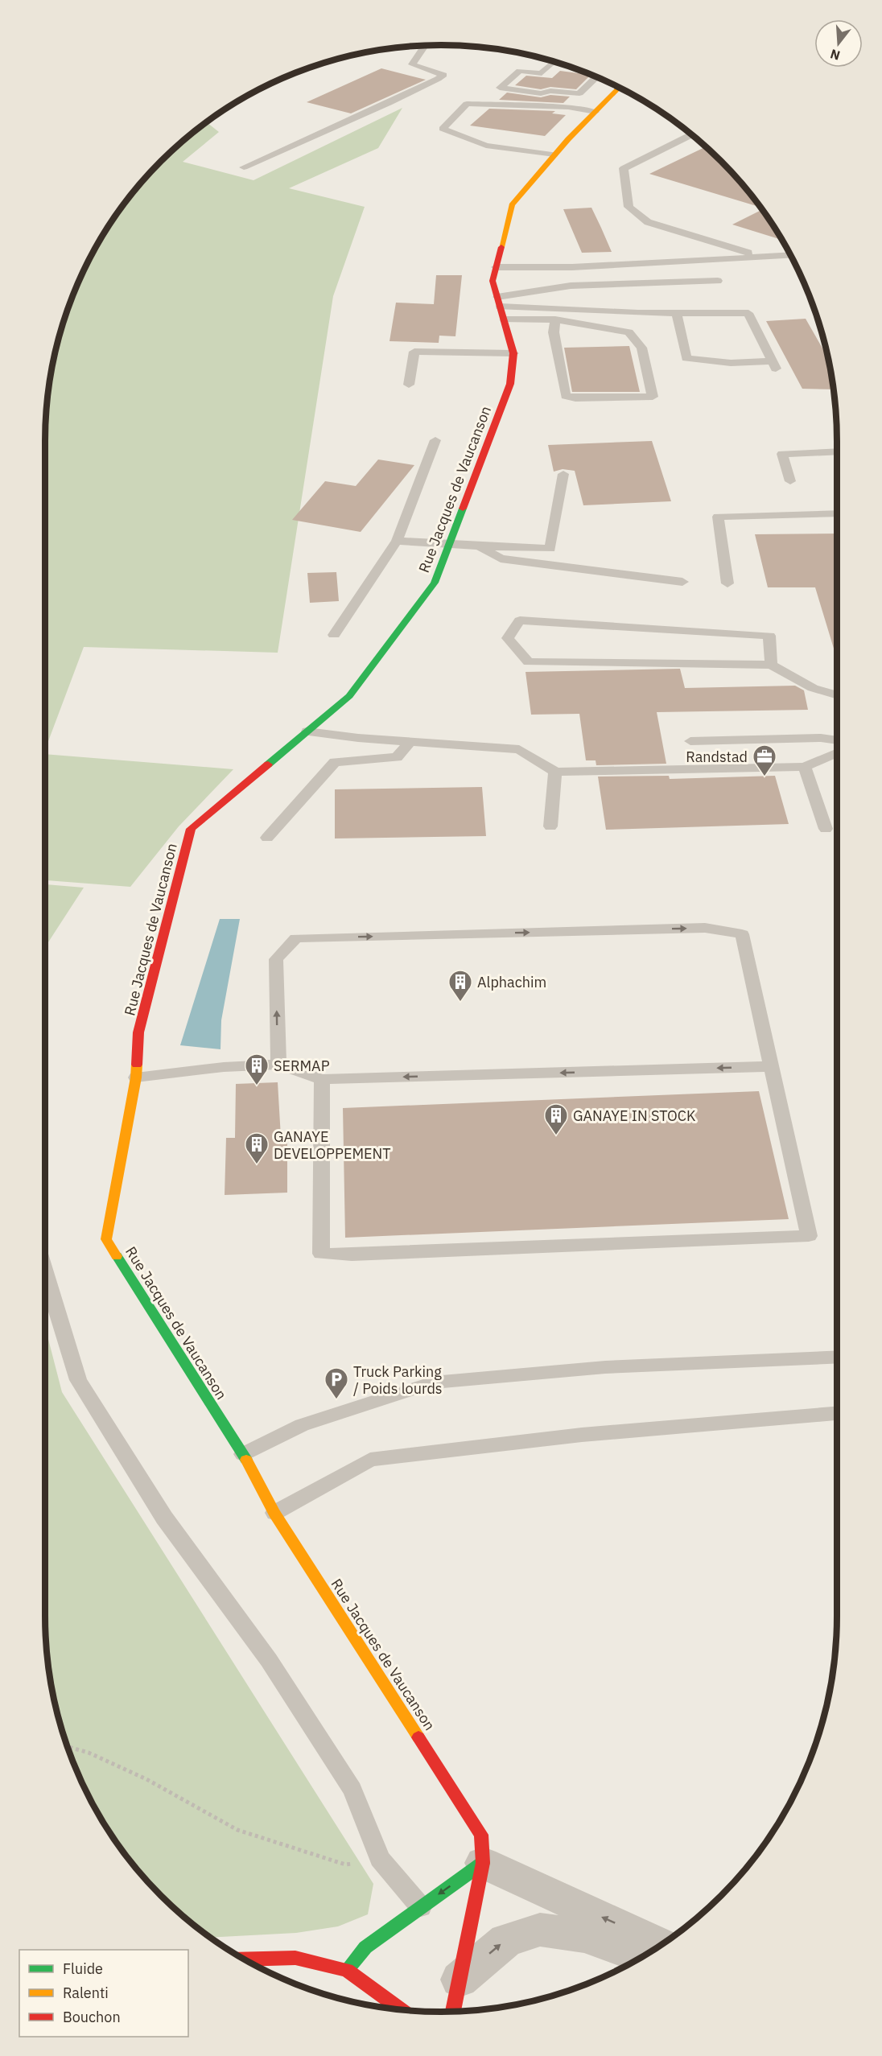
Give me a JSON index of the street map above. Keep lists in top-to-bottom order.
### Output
{
  "streets": {
    "street": ["Rue Jacques de Vaucanson"]
  },
  "places": {
    "office": ["Randstad"],
    "building": [
      "Alphachim",
      "SERMAP",
      "GANAYE IN STOCK",
      "GANAYE DEVELOPPEMENT"
    ],
    "parking": ["Truck Parking / Poids lourds"]
  },
  "legend": ["Fluide", "Ralenti", "Bouchon"],
  "north": "bottom"
}
